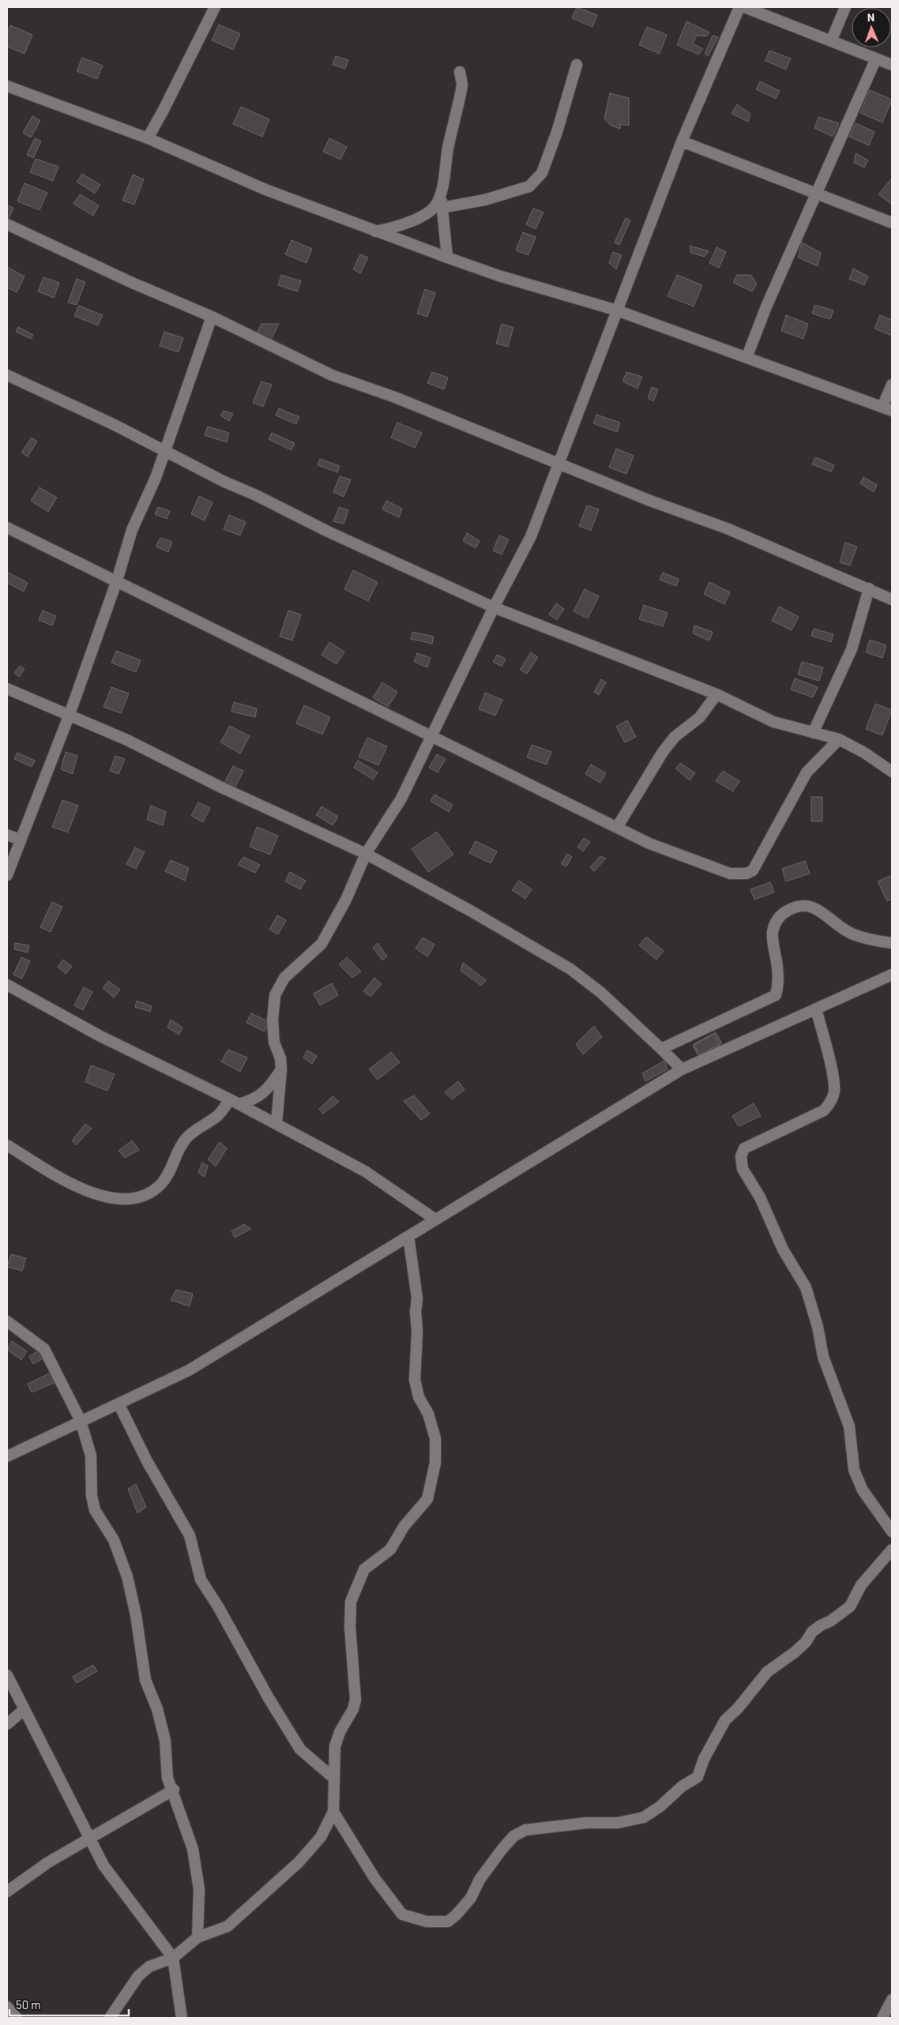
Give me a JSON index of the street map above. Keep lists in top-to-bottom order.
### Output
{
  "scale_bar": "50 m",
  "north": "top"
}
